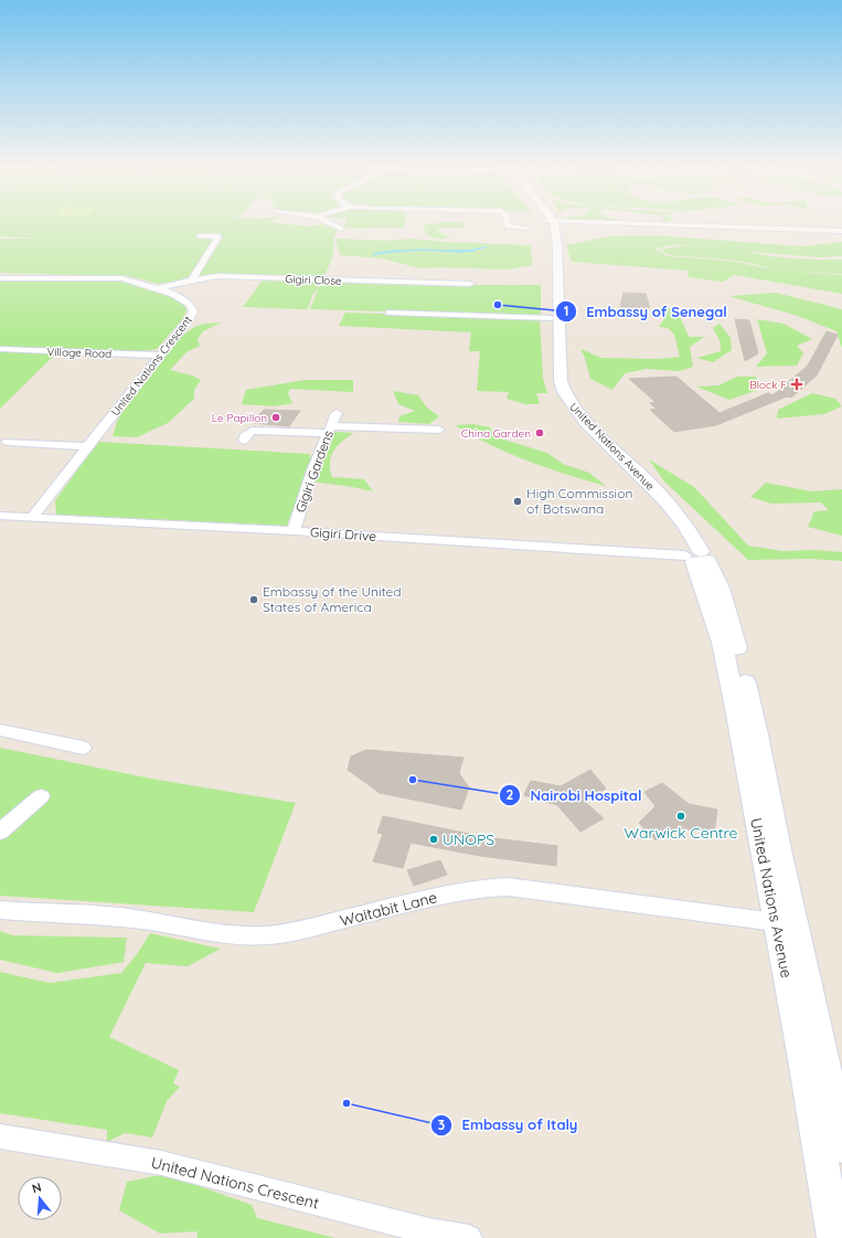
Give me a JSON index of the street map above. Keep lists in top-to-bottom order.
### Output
{
  "streets": {
    "street": [
      "Gigiri Close",
      "Village Road",
      "United Nations Crescent",
      "United Nations Avenue",
      "Gigiri Gardens",
      "Gigiri Drive",
      "Waitabit Lane"
    ]
  },
  "crossings": [
    ["Gigiri Close", "United Nations Crescent"],
    ["Village Road", "United Nations Crescent"],
    ["United Nations Crescent", "Gigiri Drive"],
    ["United Nations Avenue", "Gigiri Drive"],
    ["United Nations Avenue", "Waitabit Lane"],
    ["Gigiri Gardens", "Gigiri Drive"]
  ],
  "places": {
    "other": [
      "Embassy of Senegal",
      "Le Papillon",
      "China Garden",
      "High Commission of Botswana",
      "Embassy of the United States of America",
      "Nairobi Hospital",
      "Warwick Centre",
      "UNOPS",
      "Embassy of Italy"
    ],
    "health": ["Block F"]
  },
  "north": "top"
}
